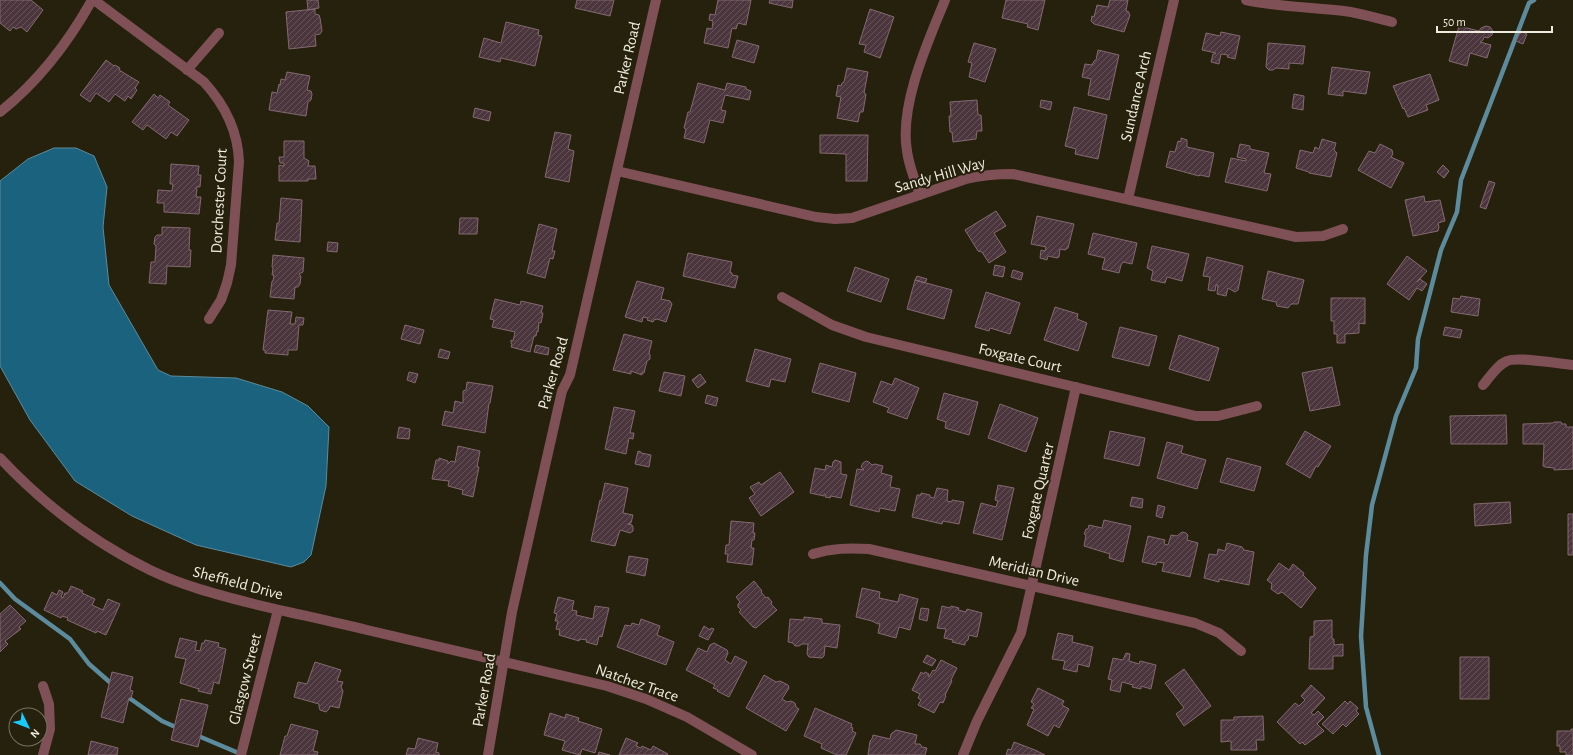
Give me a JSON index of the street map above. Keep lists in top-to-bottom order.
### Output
{
  "streets": {
    "street": [
      "Parker Road",
      "Sundance Arch",
      "Sandy Hill Way",
      "Dorchester Court",
      "Foxgate Court",
      "Foxgate Quarter",
      "Meridian Drive",
      "Sheffield Drive",
      "Glasgow Street",
      "Natchez Trace"
    ]
  },
  "crossings": [
    ["Parker Road", "Sandy Hill Way"],
    ["Parker Road", "Sheffield Drive"],
    ["Parker Road", "Natchez Trace"],
    ["Sundance Arch", "Sandy Hill Way"],
    ["Foxgate Court", "Foxgate Quarter"],
    ["Foxgate Quarter", "Meridian Drive"],
    ["Sheffield Drive", "Glasgow Street"],
    ["Sheffield Drive", "Natchez Trace"]
  ],
  "scale_bar": "50 m",
  "north": "bottom right"
}
